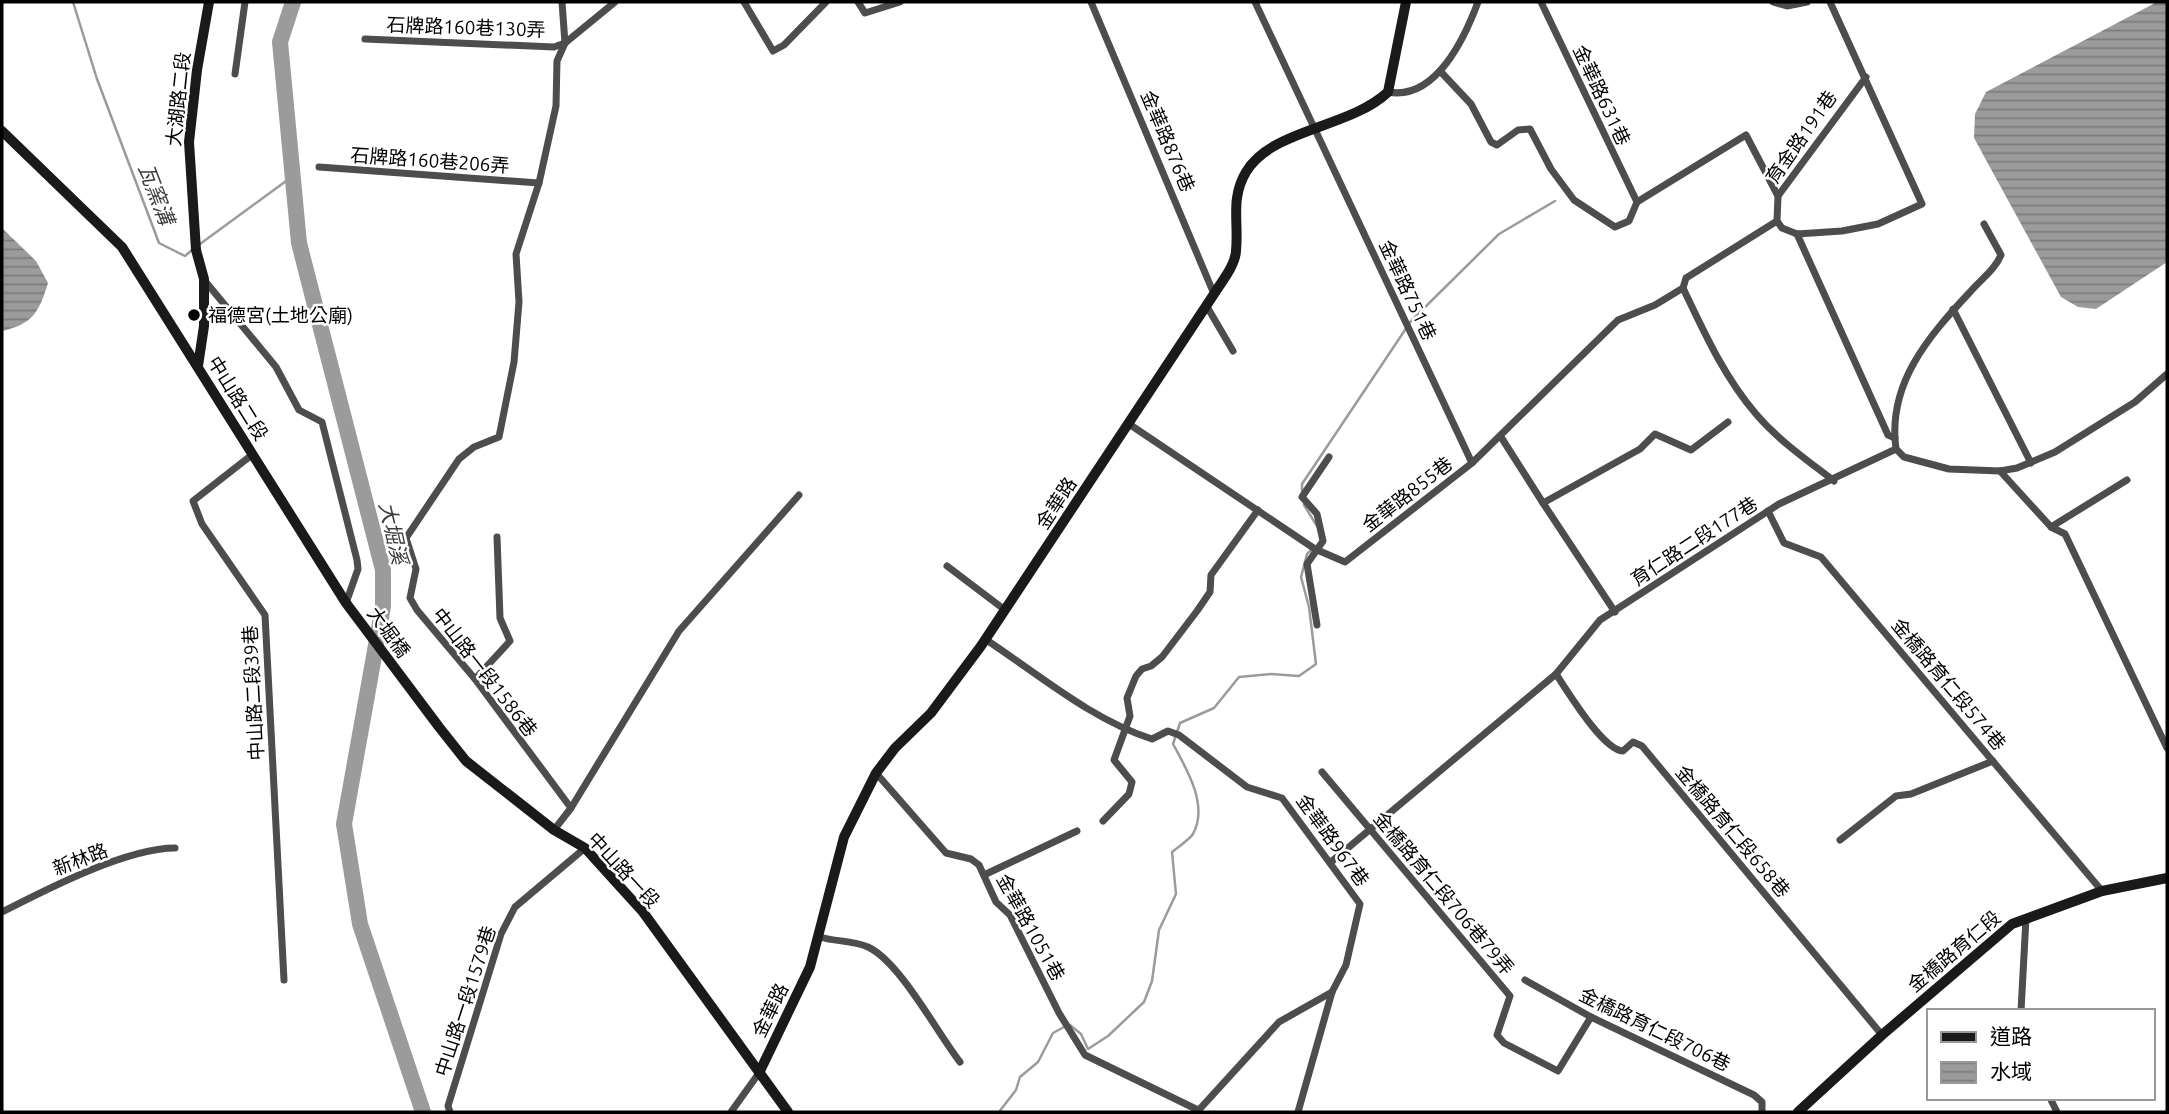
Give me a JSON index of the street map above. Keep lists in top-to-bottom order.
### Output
{
  "streets": {
    "street": [
      "石牌路160巷130弄",
      "金華路631巷",
      "大湖路二段",
      "育金路191巷",
      "金華路876巷",
      "石牌路160巷206弄",
      "金華路751巷",
      "中山路二段",
      "金華路855巷",
      "金華路",
      "育仁路二段177巷",
      "大堀橋",
      "中山路一段1586巷",
      "金橋路育仁段574巷",
      "中山路二段39巷",
      "金橋路育仁段658巷",
      "金華路967巷",
      "新林路",
      "中山路一段",
      "金橋路育仁段706巷79弄",
      "金華路1051巷",
      "金橋路育仁段",
      "中山路一段1579巷",
      "金橋路育仁段706巷"
    ]
  },
  "crossings": [
    ["大湖路二段", "中山路二段"],
    ["育金路191巷", "金華路855巷"],
    ["金華路876巷", "金華路"],
    ["石牌路160巷206弄", "中山路一段1586巷"],
    ["金華路751巷", "金華路855巷"],
    ["金華路751巷", "金華路"],
    ["中山路二段", "大堀橋"],
    ["中山路二段", "中山路二段39巷"],
    ["金華路855巷", "金華路"],
    ["金華路", "金華路967巷"],
    ["金華路", "中山路一段"],
    ["金華路", "金華路1051巷"],
    ["育仁路二段177巷", "金橋路育仁段574巷"],
    ["育仁路二段177巷", "金橋路育仁段658巷"],
    ["育仁路二段177巷", "金華路967巷"],
    ["育仁路二段177巷", "金橋路育仁段706巷79弄"],
    ["大堀橋", "中山路一段"],
    ["金橋路育仁段574巷", "金橋路育仁段"],
    ["金橋路育仁段658巷", "金橋路育仁段"],
    ["中山路一段", "中山路一段1579巷"],
    ["金橋路育仁段706巷79弄", "金橋路育仁段706巷"]
  ],
  "water": ["瓦窯溝", "大堀溪"],
  "places": ["福德宮(土地公廟)"],
  "legend": ["道路", "水域"]
}
